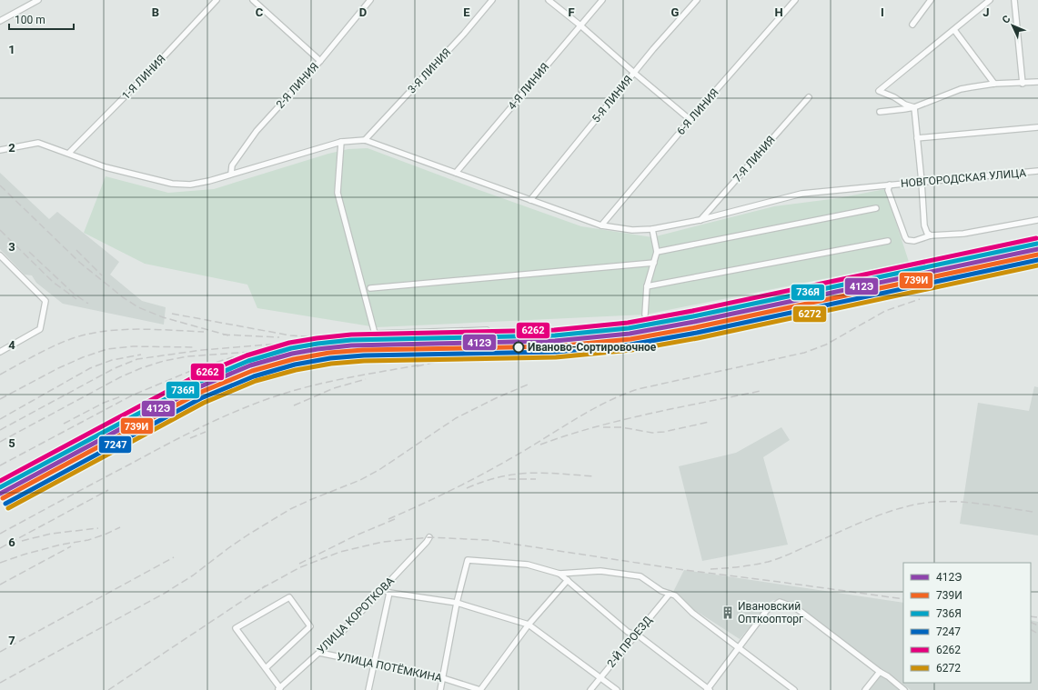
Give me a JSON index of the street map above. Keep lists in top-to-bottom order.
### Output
{
  "streets": {
    "street": [
      "3-Я ЛИНИЯ",
      "1-Я ЛИНИЯ",
      "2-Я ЛИНИЯ",
      "4-Я ЛИНИЯ",
      "5-Я ЛИНИЯ",
      "6-Я ЛИНИЯ",
      "7-Я ЛИНИЯ",
      "НОВГОРОДСКАЯ УЛИЦА",
      "УЛИЦА КОРОТКОВА",
      "2-Й ПРОЕЗД",
      "УЛИЦА ПОТЁМКИНА"
    ]
  },
  "crossings": [
    ["3-Я ЛИНИЯ", "НОВГОРОДСКАЯ УЛИЦА"],
    ["4-Я ЛИНИЯ", "НОВГОРОДСКАЯ УЛИЦА"],
    ["5-Я ЛИНИЯ", "НОВГОРОДСКАЯ УЛИЦА"],
    ["6-Я ЛИНИЯ", "НОВГОРОДСКАЯ УЛИЦА"],
    ["7-Я ЛИНИЯ", "НОВГОРОДСКАЯ УЛИЦА"],
    ["УЛИЦА КОРОТКОВА", "УЛИЦА ПОТЁМКИНА"]
  ],
  "places": {
    "other": ["Иваново-Сортировочное"],
    "building": ["Ивановский Опткоопторг"]
  },
  "lines": [
    "transit line 6262",
    "transit line 736Я",
    "transit line 412Э",
    "transit line 739И",
    "transit line 7247",
    "transit line 6272"
  ],
  "legend": [
    "412Э",
    "739И",
    "736Я",
    "7247",
    "6262",
    "6272"
  ],
  "scale_bar": "100 m",
  "north": "top left",
  "grid": {
    "columns": [
      "B",
      "C",
      "D",
      "E",
      "F",
      "G",
      "H",
      "I",
      "J"
    ],
    "rows": [
      "1",
      "2",
      "3",
      "4",
      "5",
      "6",
      "7"
    ]
  }
}
